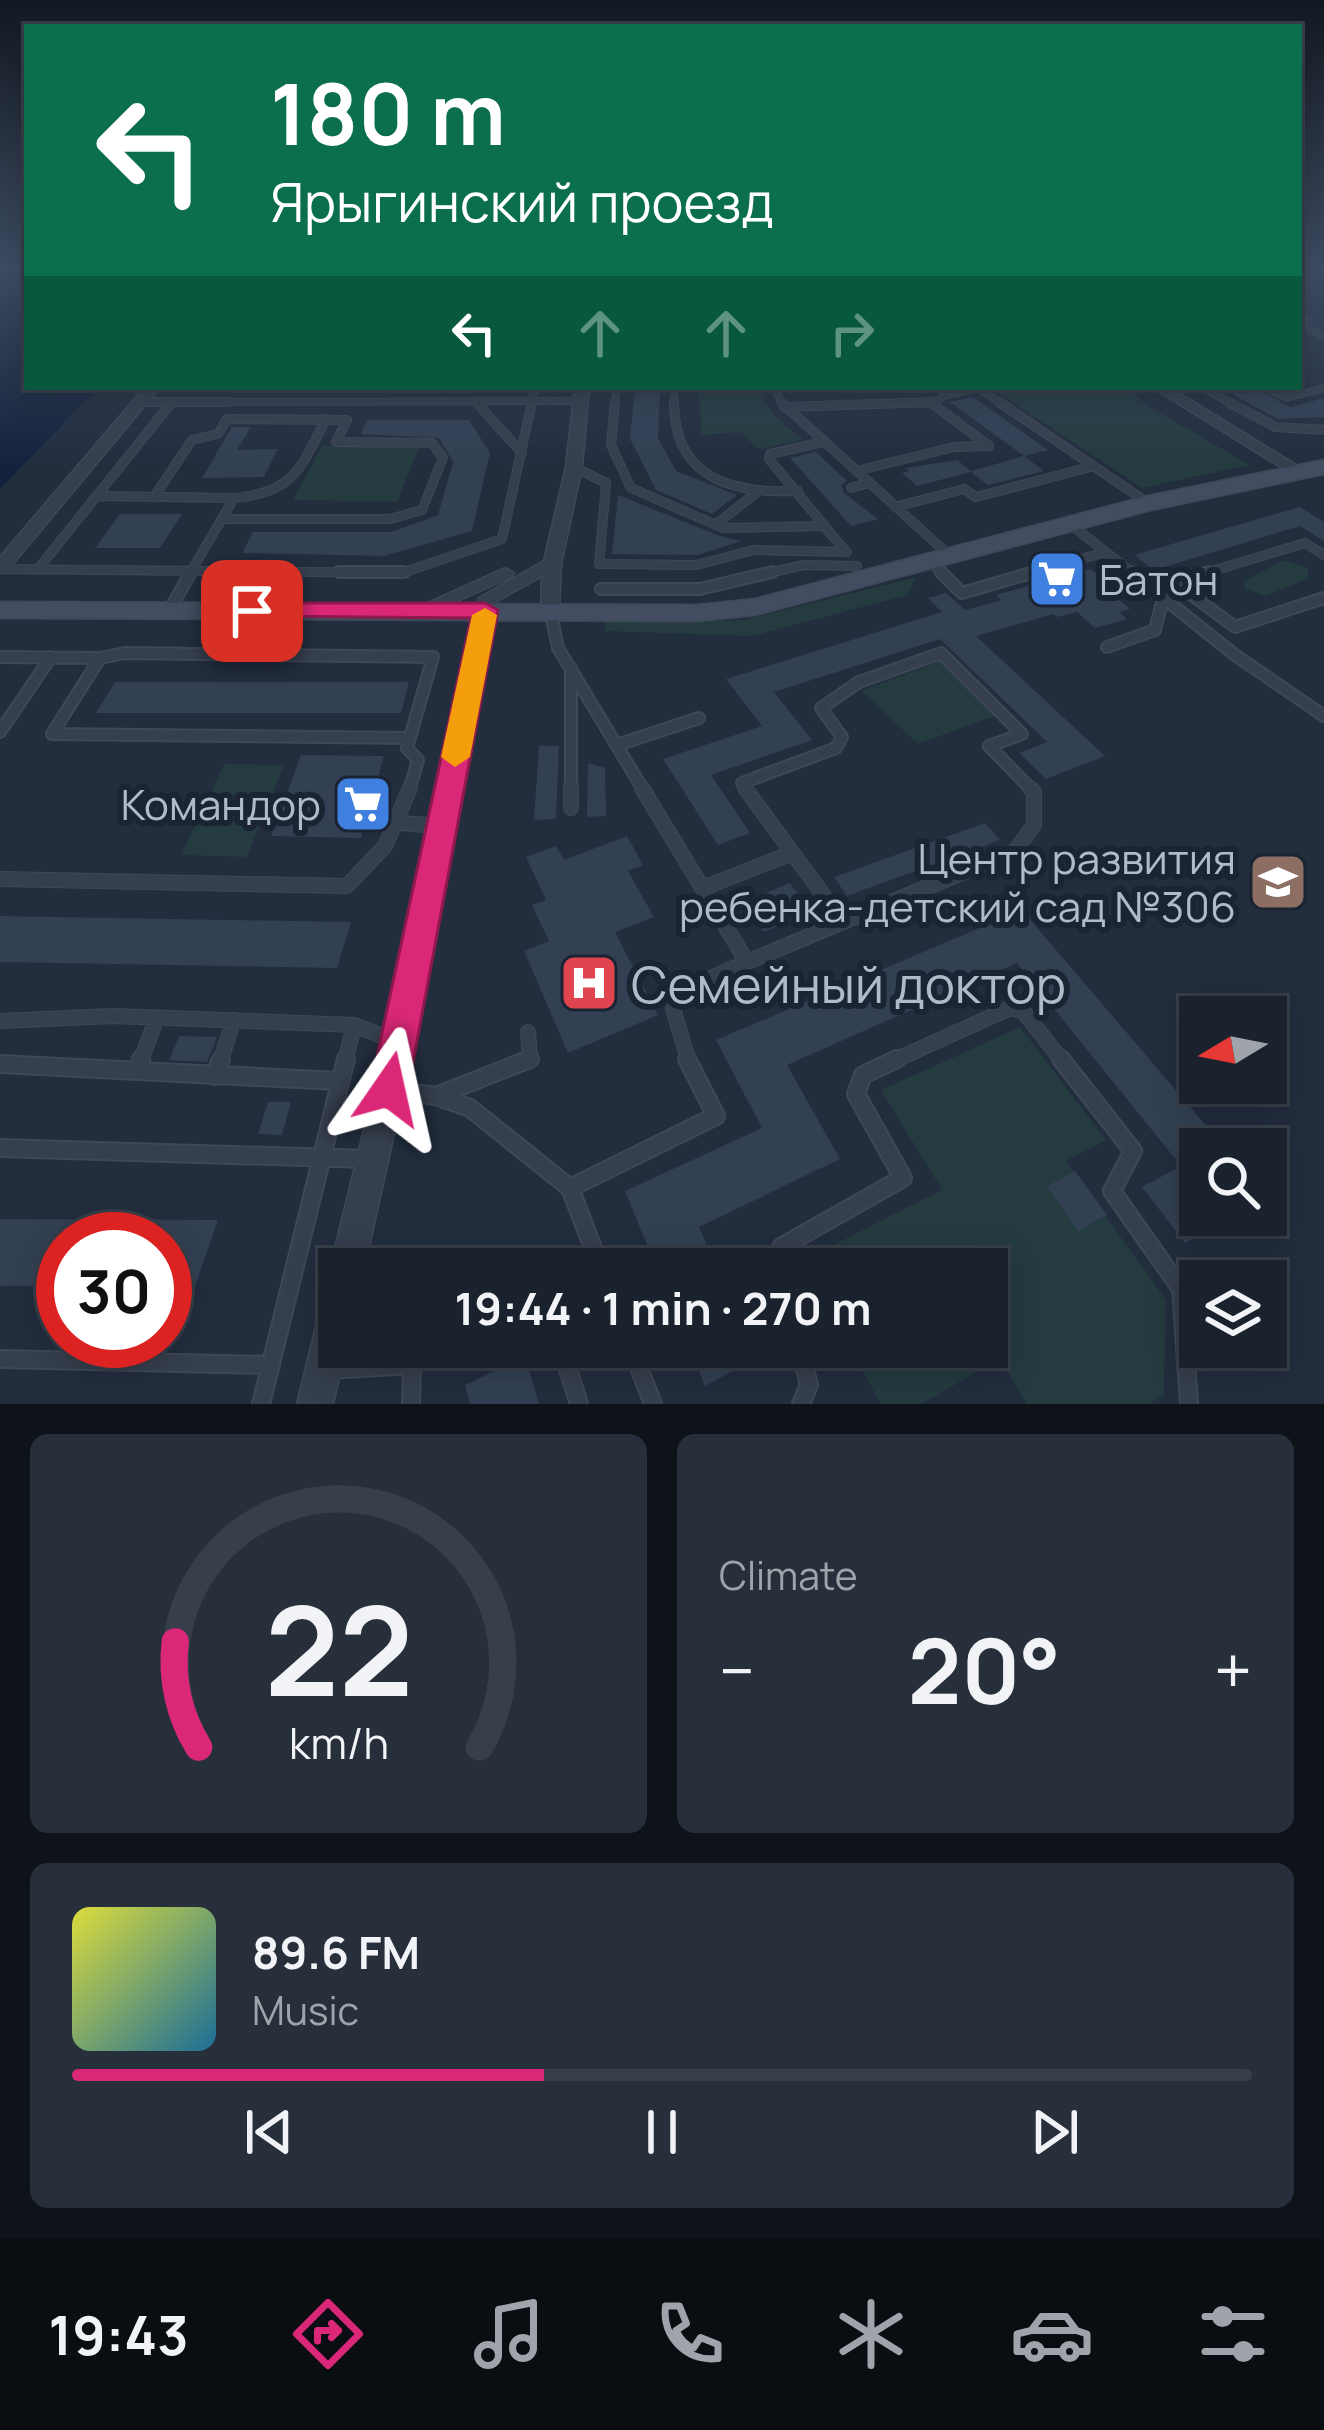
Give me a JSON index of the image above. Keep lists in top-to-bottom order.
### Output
{
  "places": {
    "supermarket": ["Батон", "Командор"],
    "school or university": ["Центр развития ребенка-детский сад №306"],
    "hospital": ["Семейный доктор"]
  },
  "north": "left",
  "page": {
    "turn": ["180 m", "Ярыгинский проезд"],
    "limit": "30",
    "trip": "19:44 · 1 min · 270 m",
    "tile": "Climate",
    "heat": ["−", "20°", "+"],
    "song": ["89.6 FM", "Music"],
    "tabs": "19:43",
    "gauge": ["22", "km/h"]
  }
}
